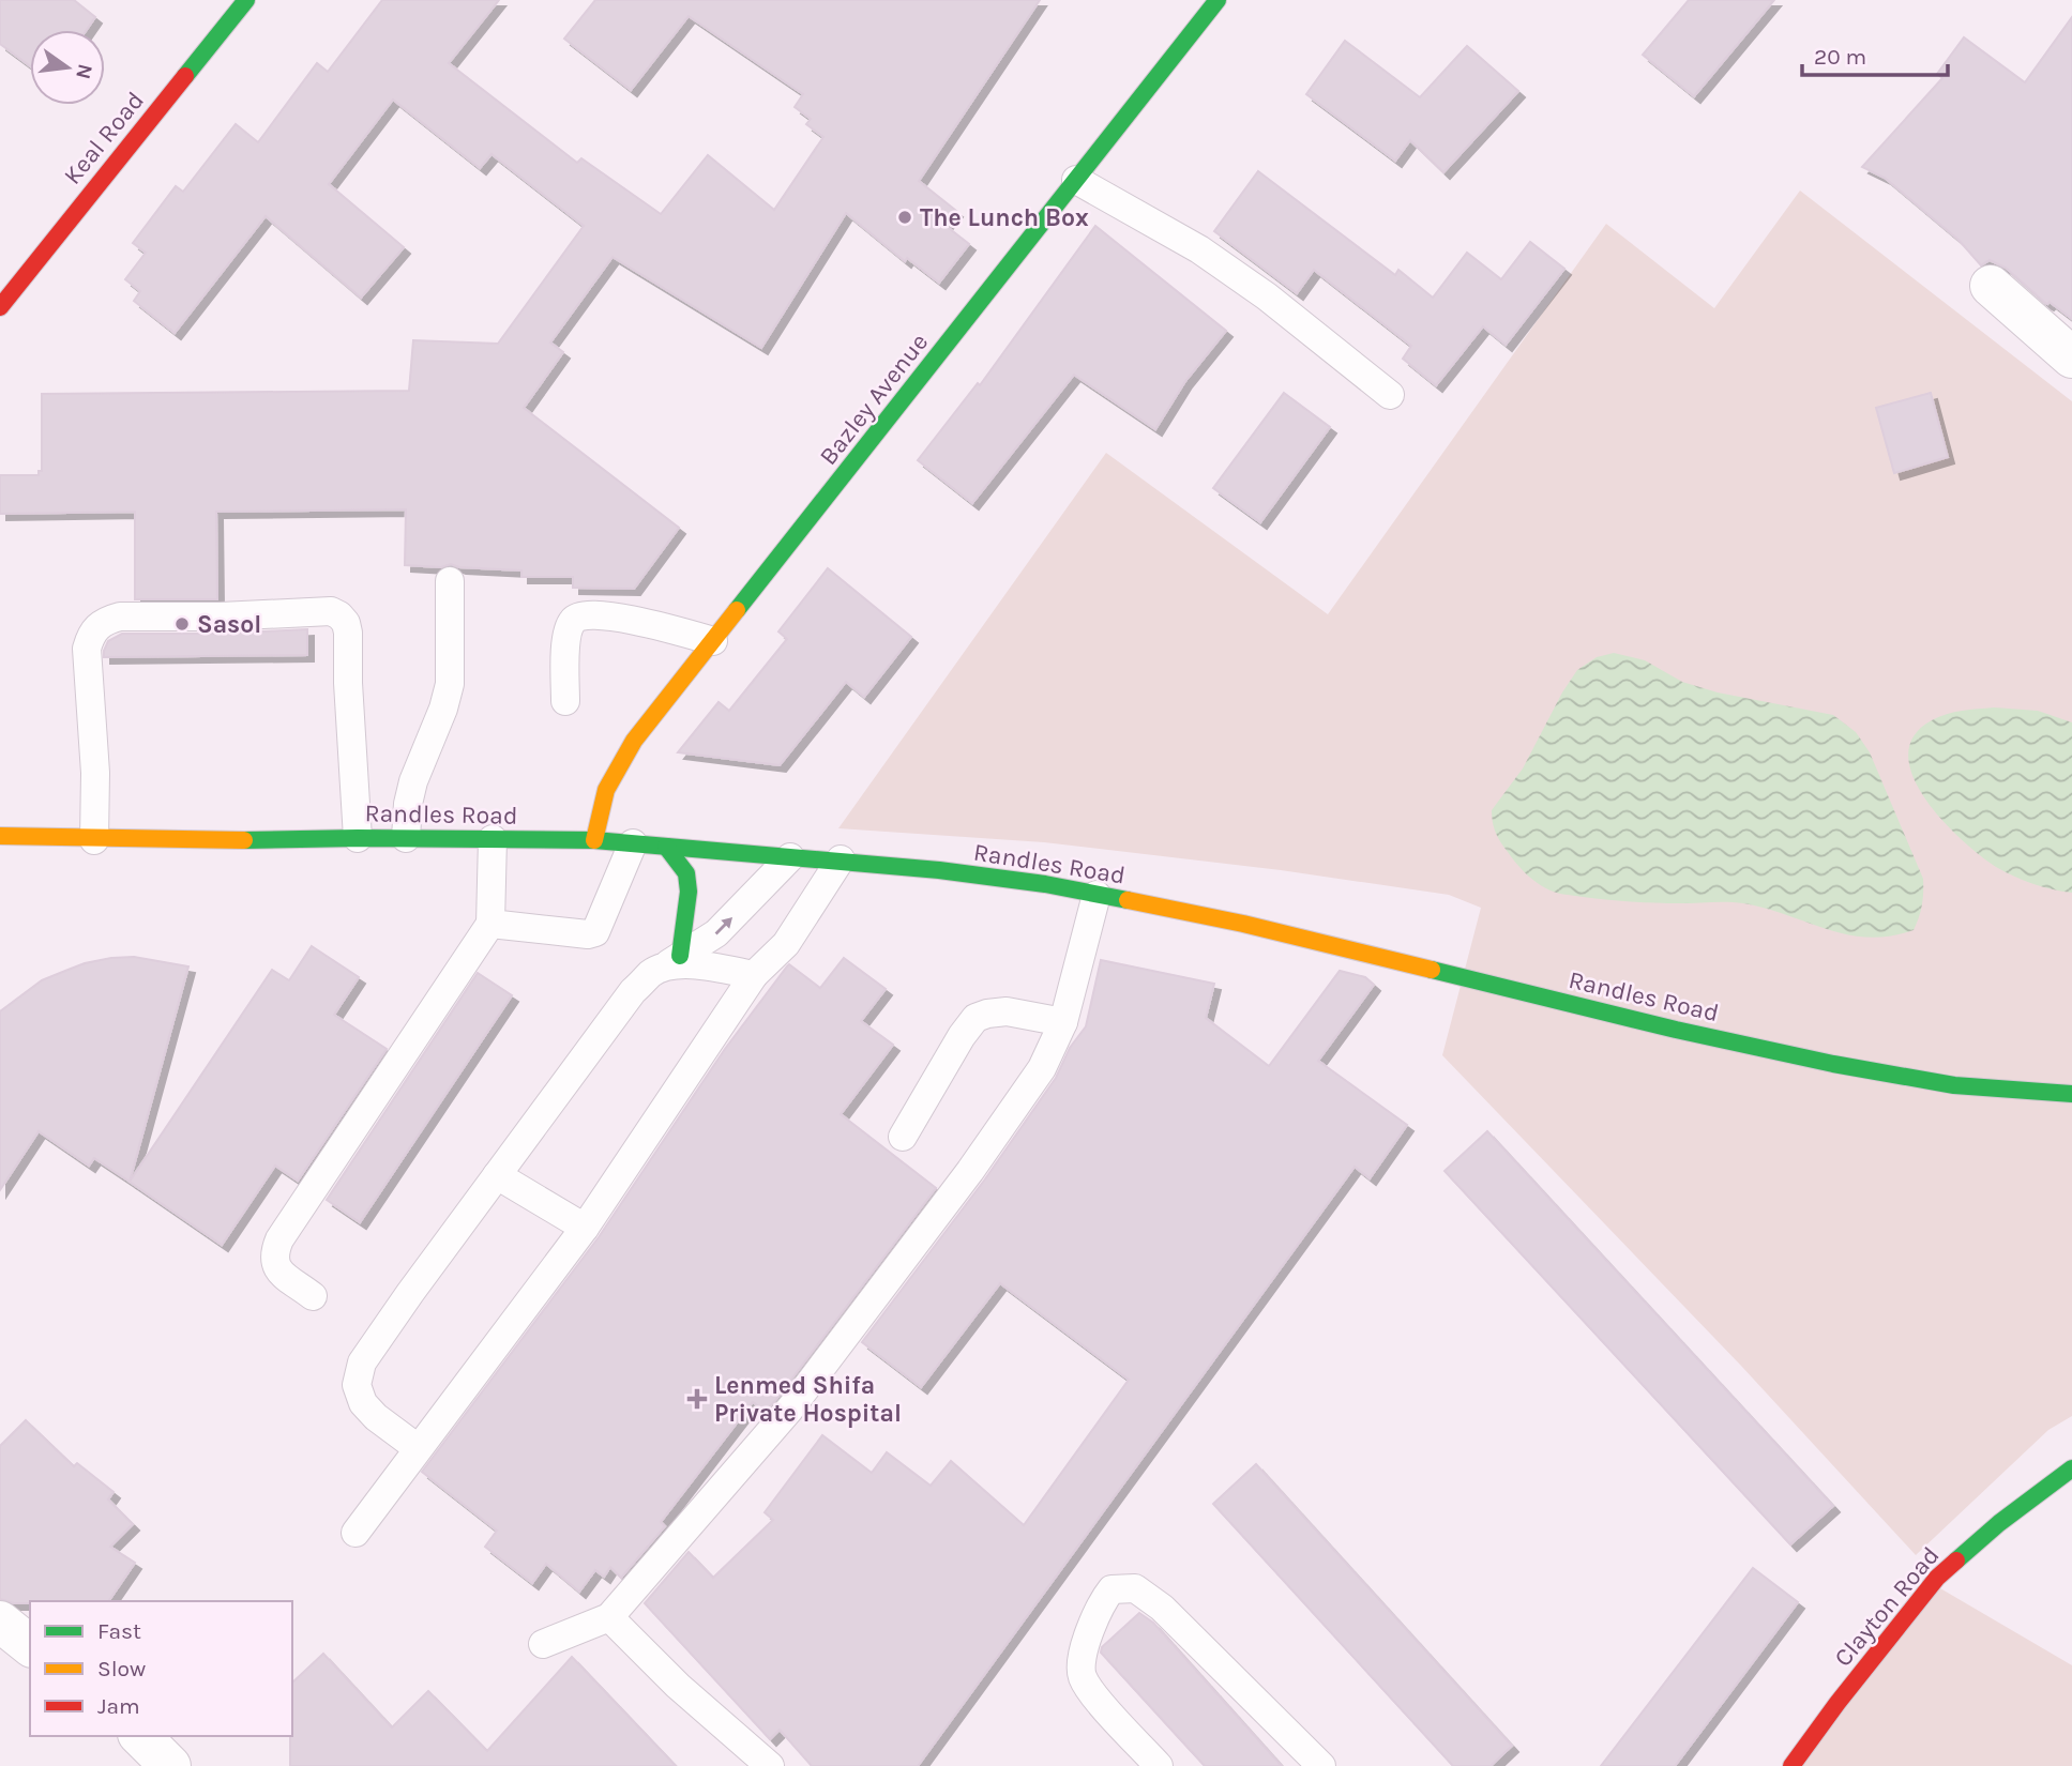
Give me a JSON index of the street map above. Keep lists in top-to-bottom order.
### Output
{
  "streets": {
    "street": [
      "Keal Road",
      "Bazley Avenue",
      "Randles Road",
      "Clayton Road"
    ]
  },
  "crossings": [
    ["Bazley Avenue", "Randles Road"]
  ],
  "places": {
    "other": ["The Lunch Box", "Sasol"],
    "health": ["Lenmed Shifa Private Hospital"]
  },
  "legend": ["Fast", "Slow", "Jam"],
  "scale_bar": "20 m",
  "north": "right"
}
